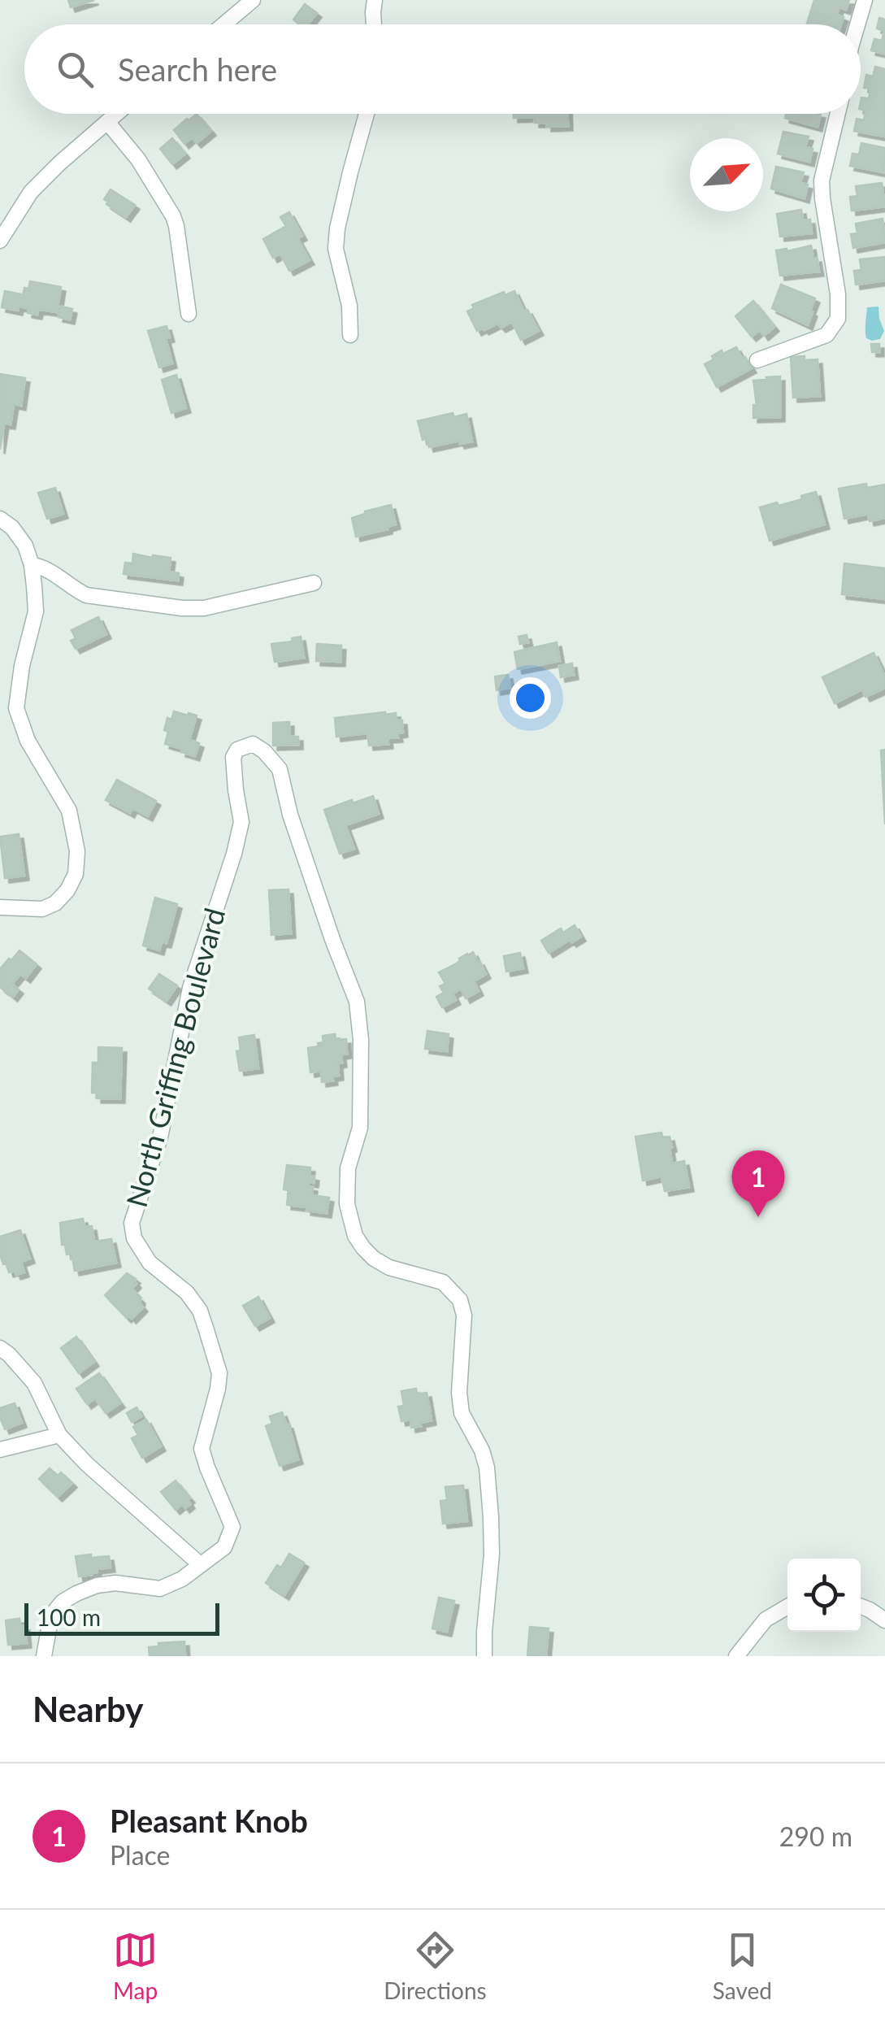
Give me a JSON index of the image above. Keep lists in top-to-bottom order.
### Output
{
  "streets": {
    "street": ["North Griffing Boulevard"]
  },
  "scale_bar": "100 m",
  "north": "top right",
  "page": {
    "search": "Search here",
    "pins": "1",
    "scale": "100 m",
    "heading": "Nearby",
    "list": [
      {
        "mark": "1",
        "name": "Pleasant Knob",
        "note": "Place",
        "value": "290 m"
      }
    ],
    "nav": ["Map", "Directions", "Saved"]
  }
}
